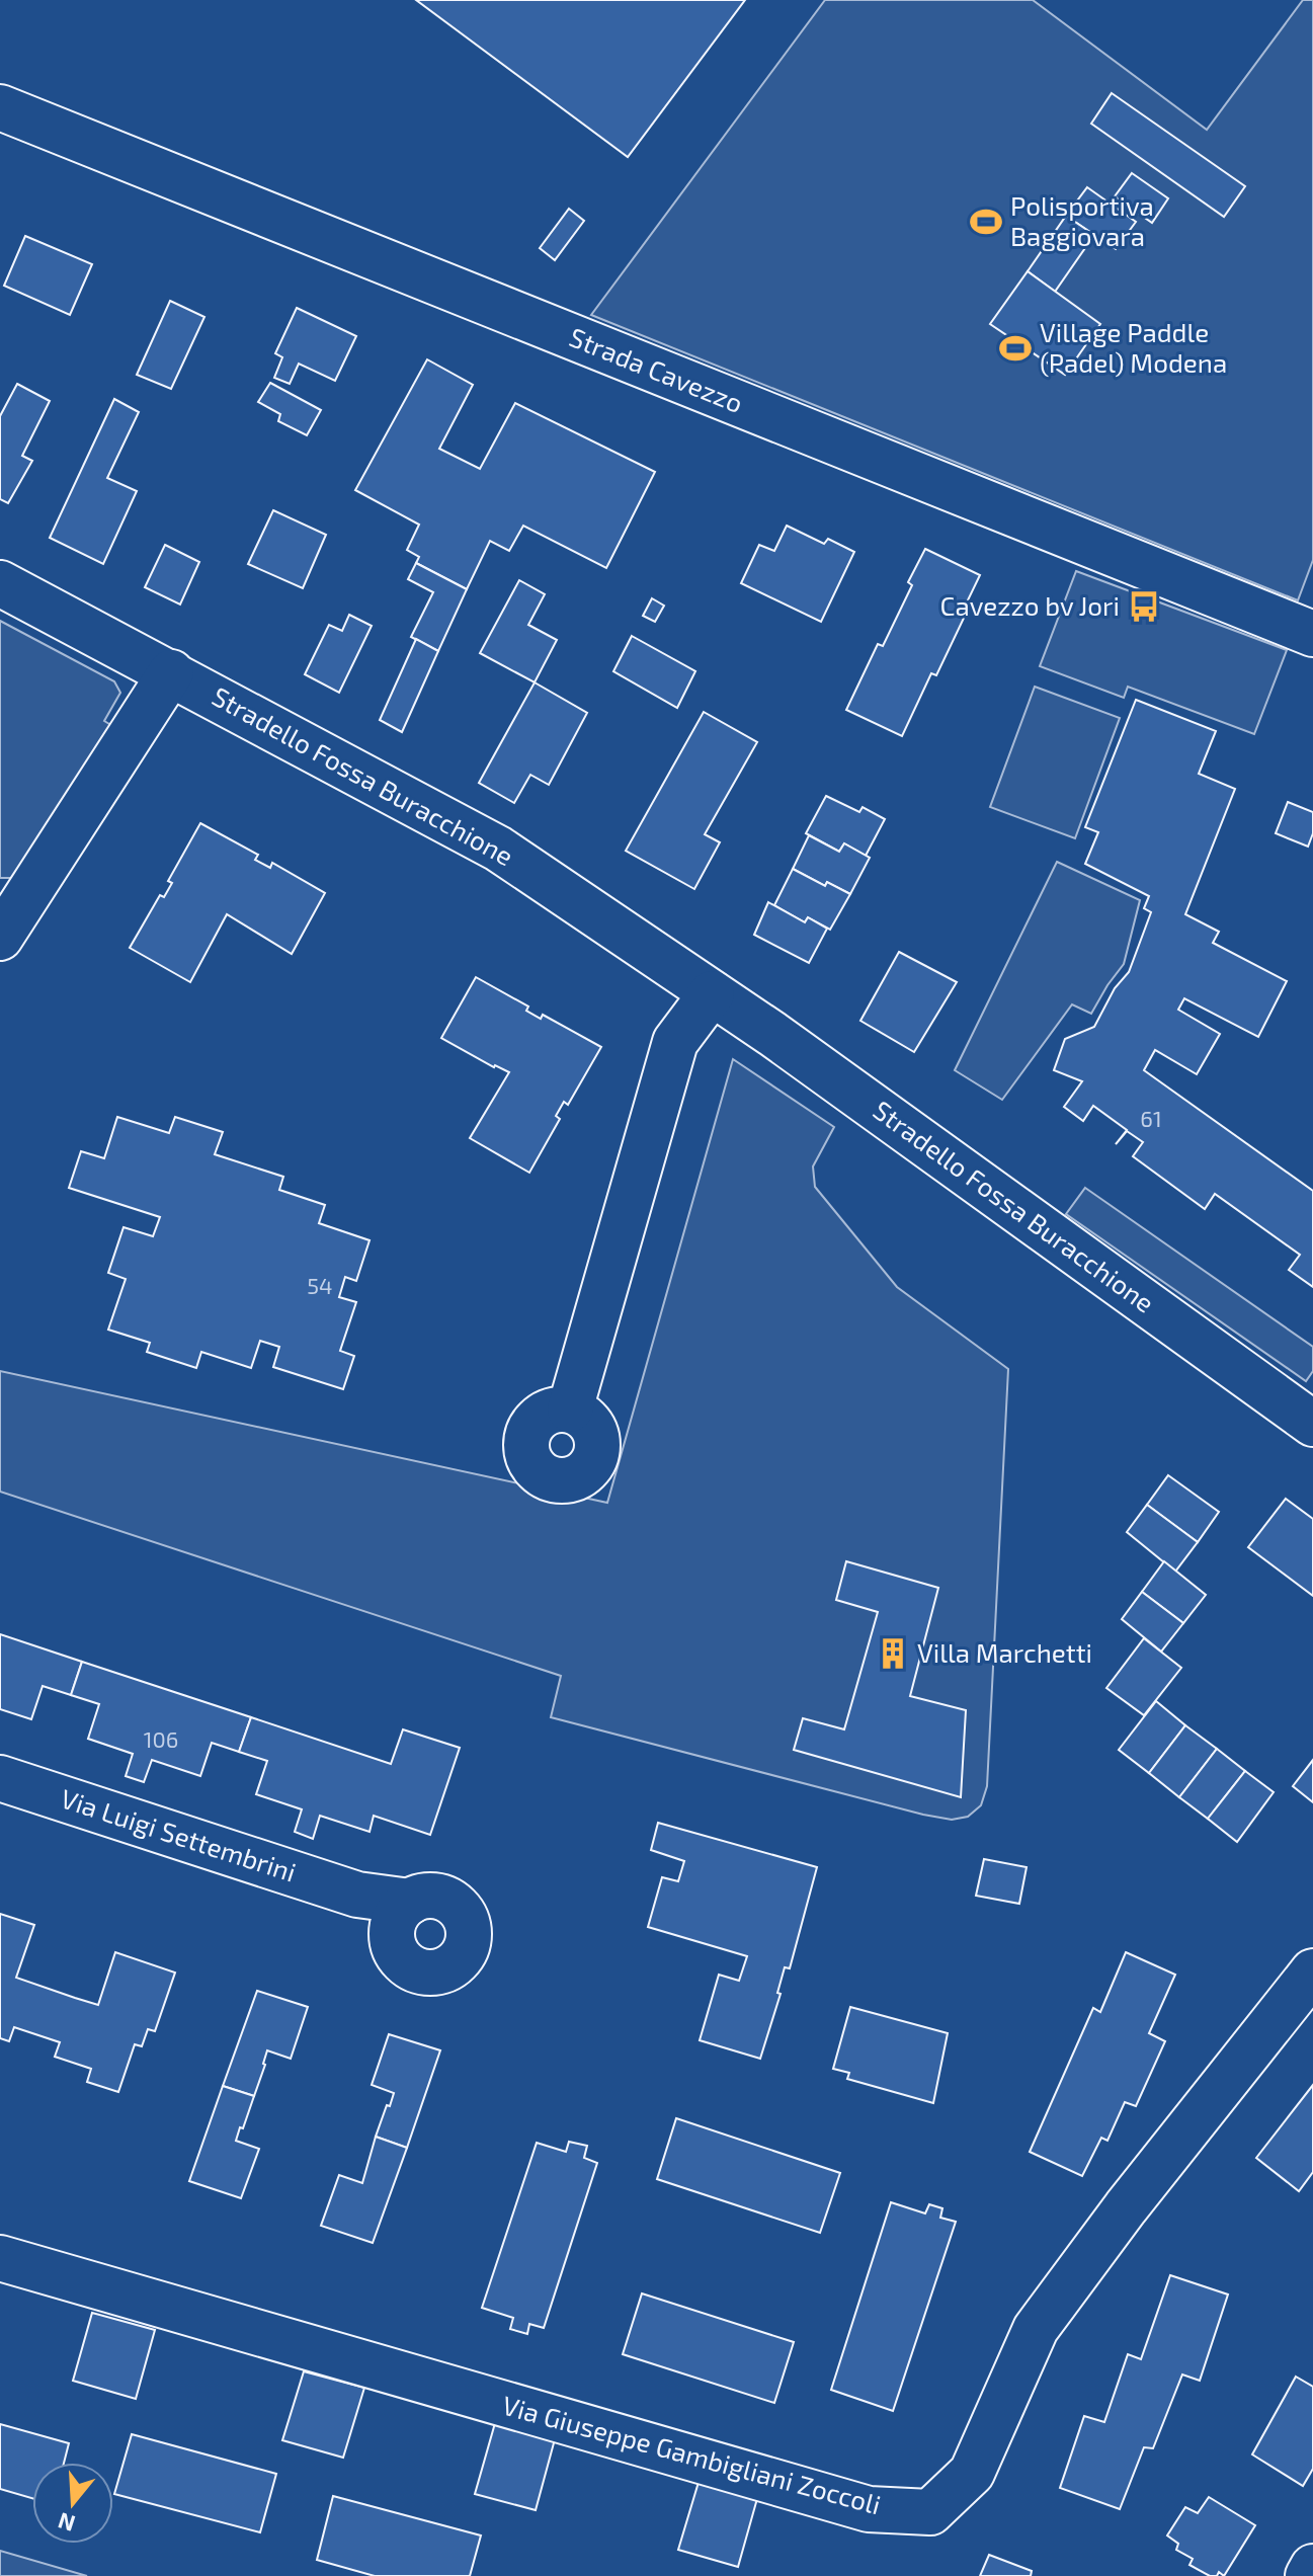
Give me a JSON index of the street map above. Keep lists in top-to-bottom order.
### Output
{
  "streets": {
    "street": [
      "Strada Cavezzo",
      "Stradello Fossa Buracchione",
      "Via Luigi Settembrini",
      "Via Giuseppe Gambigliani Zoccoli"
    ]
  },
  "places": {
    "sports": ["Polisportiva Baggiovara", "Village Paddle (Padel) Modena"],
    "bus stop": ["Cavezzo bv Jori"],
    "building": ["Villa Marchetti"]
  },
  "house_numbers": ["61", "54", "106"],
  "north": "bottom"
}
